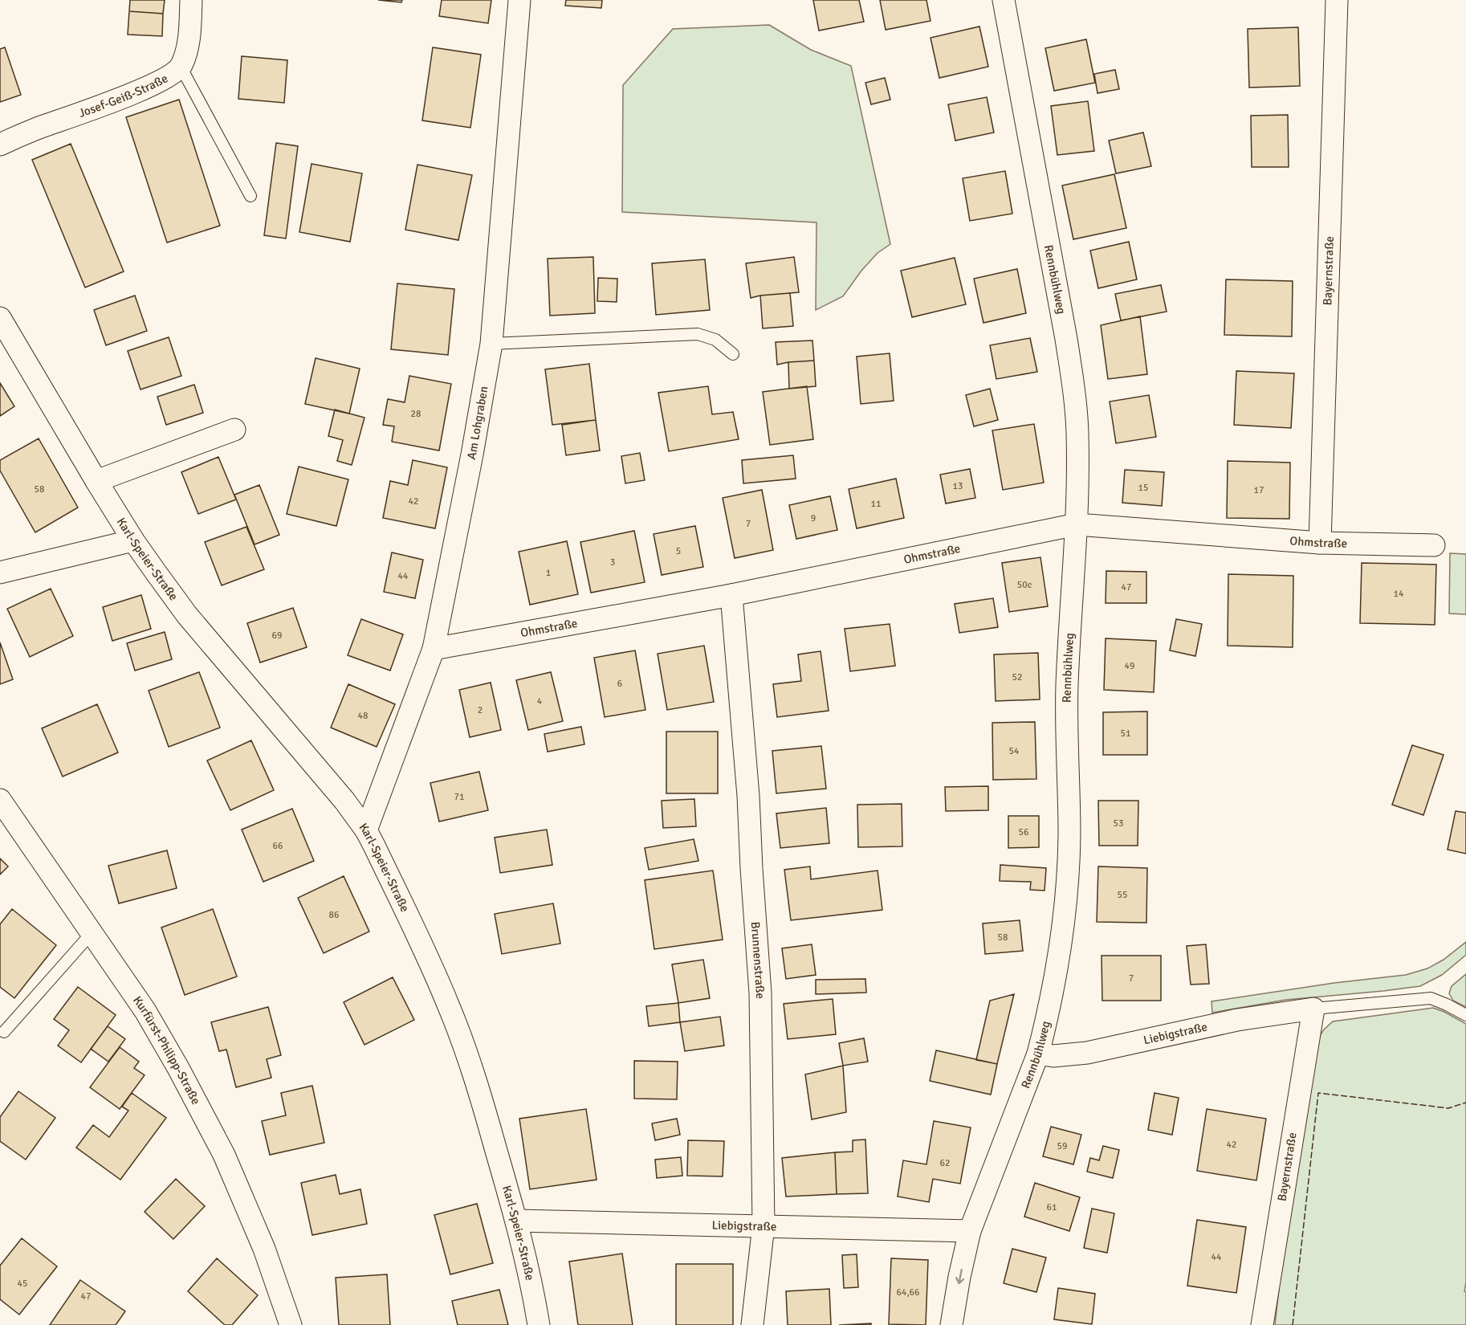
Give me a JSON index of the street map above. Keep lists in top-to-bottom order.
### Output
{
  "streets": {
    "street": [
      "Josef-Geiß-Straße",
      "Bayernstraße",
      "Rennbühlweg",
      "Am Lohgraben",
      "Ohmstraße",
      "Karl-Speier-Straße",
      "Brunnenstraße",
      "Liebigstraße",
      "Kurfürst-Philipp-Straße"
    ]
  },
  "crossings": [
    ["Bayernstraße", "Ohmstraße"],
    ["Bayernstraße", "Liebigstraße"],
    ["Rennbühlweg", "Ohmstraße"],
    ["Rennbühlweg", "Liebigstraße"],
    ["Am Lohgraben", "Ohmstraße"],
    ["Am Lohgraben", "Karl-Speier-Straße"],
    ["Ohmstraße", "Brunnenstraße"],
    ["Karl-Speier-Straße", "Liebigstraße"],
    ["Brunnenstraße", "Liebigstraße"]
  ],
  "house_numbers": [
    "28",
    "13",
    "15",
    "58",
    "17",
    "42",
    "11",
    "9",
    "7",
    "5",
    "3",
    "1",
    "44",
    "50c",
    "47",
    "14",
    "69",
    "49",
    "52",
    "6",
    "4",
    "2",
    "48",
    "51",
    "54",
    "71",
    "53",
    "56",
    "66",
    "55",
    "86",
    "58",
    "7",
    "42",
    "59",
    "62",
    "61",
    "44",
    "45",
    "64,66",
    "47"
  ]
}
